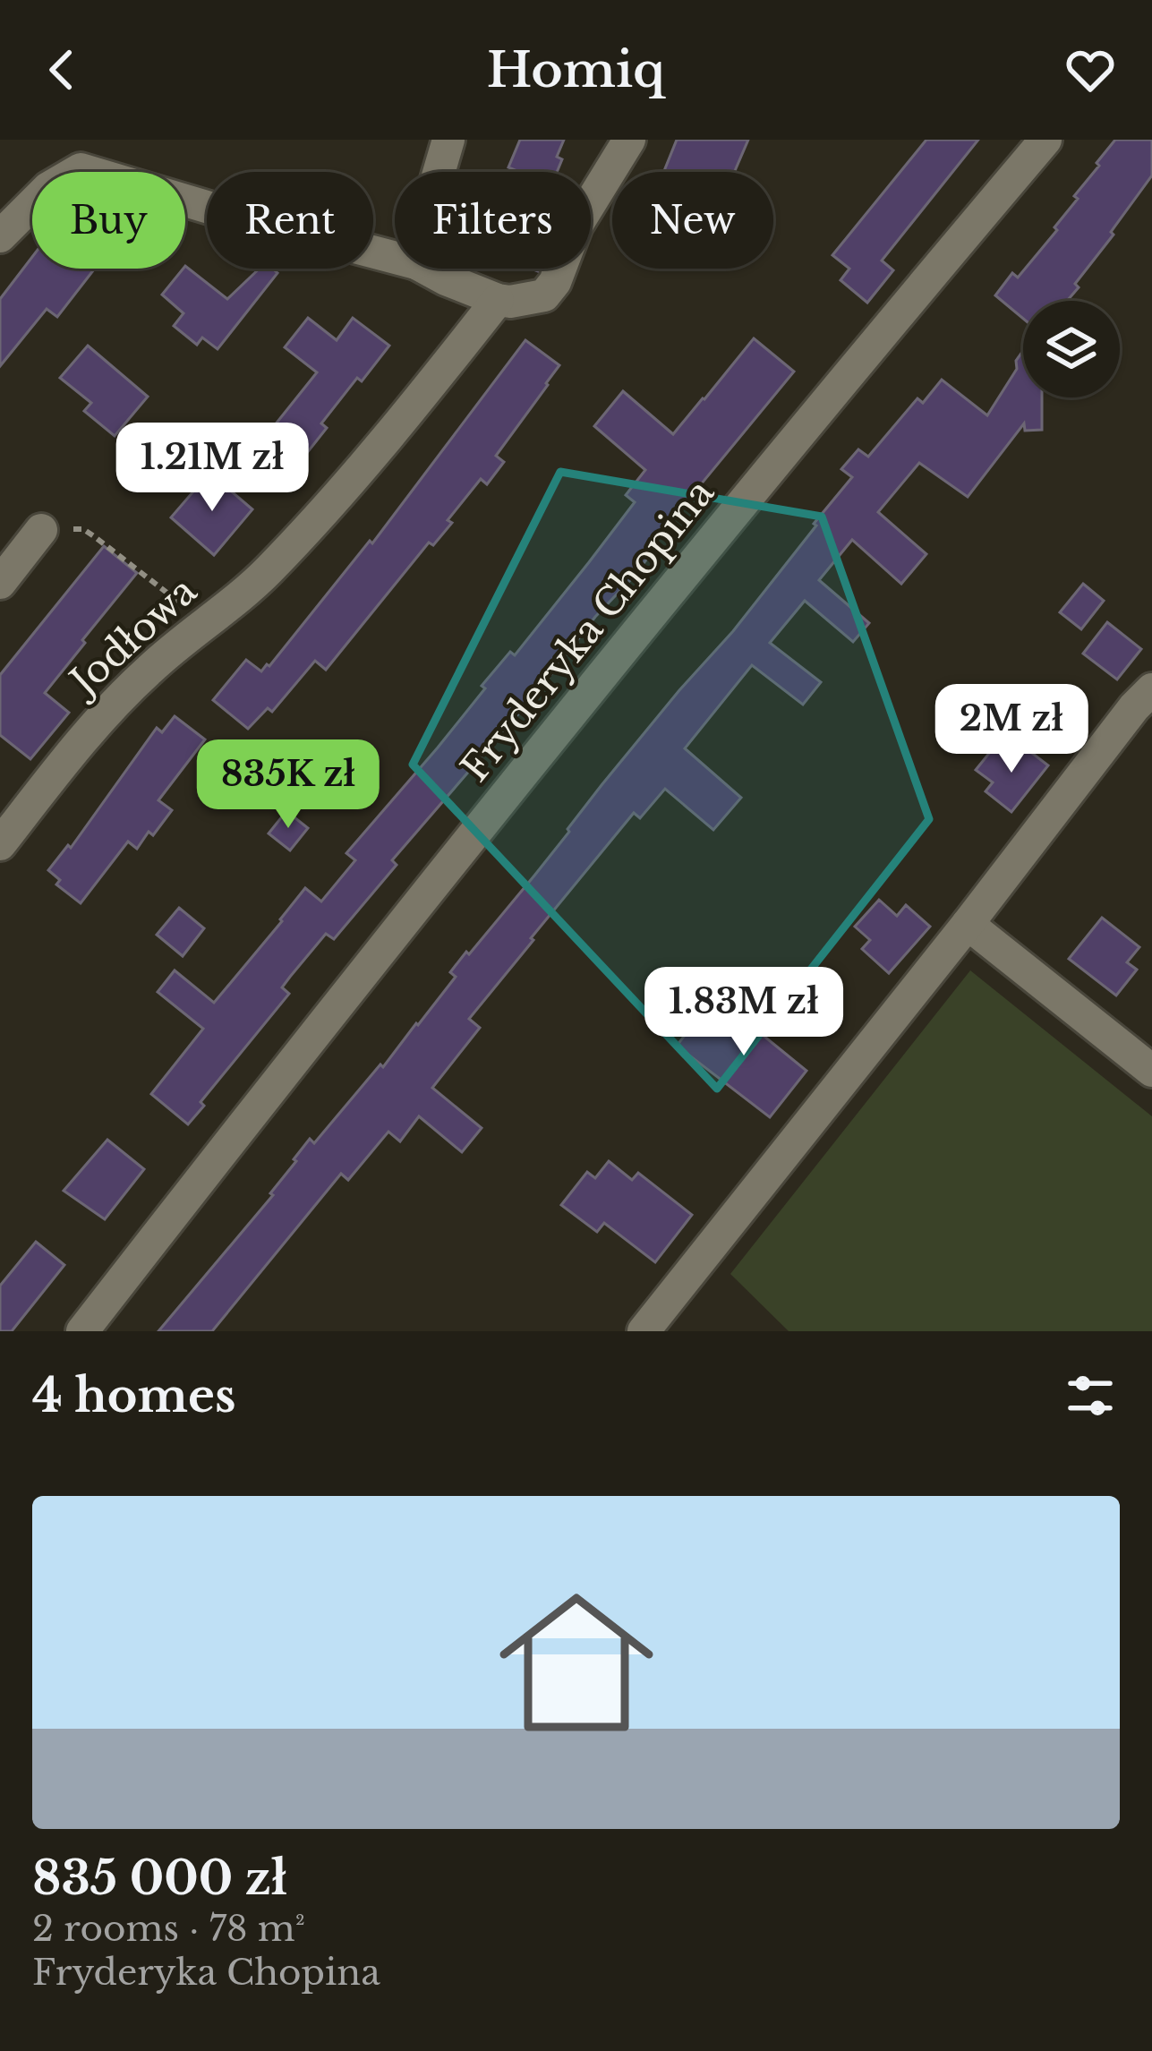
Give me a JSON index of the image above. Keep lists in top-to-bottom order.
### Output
{
  "streets": {
    "street": ["Fryderyka Chopina", "Jodłowa"]
  },
  "page": {
    "header": "Homiq",
    "chip": [
      "Buy",
      "Rent",
      "Filters",
      "New"
    ],
    "price": [
      "1.21M zł",
      "2M zł",
      "835K zł",
      "1.83M zł"
    ],
    "heading": "4 homes",
    "list": [
      {
        "name": "835 000 zł",
        "note": "2 rooms · 78 m² · Fryderyka Chopina"
      }
    ]
  }
}
